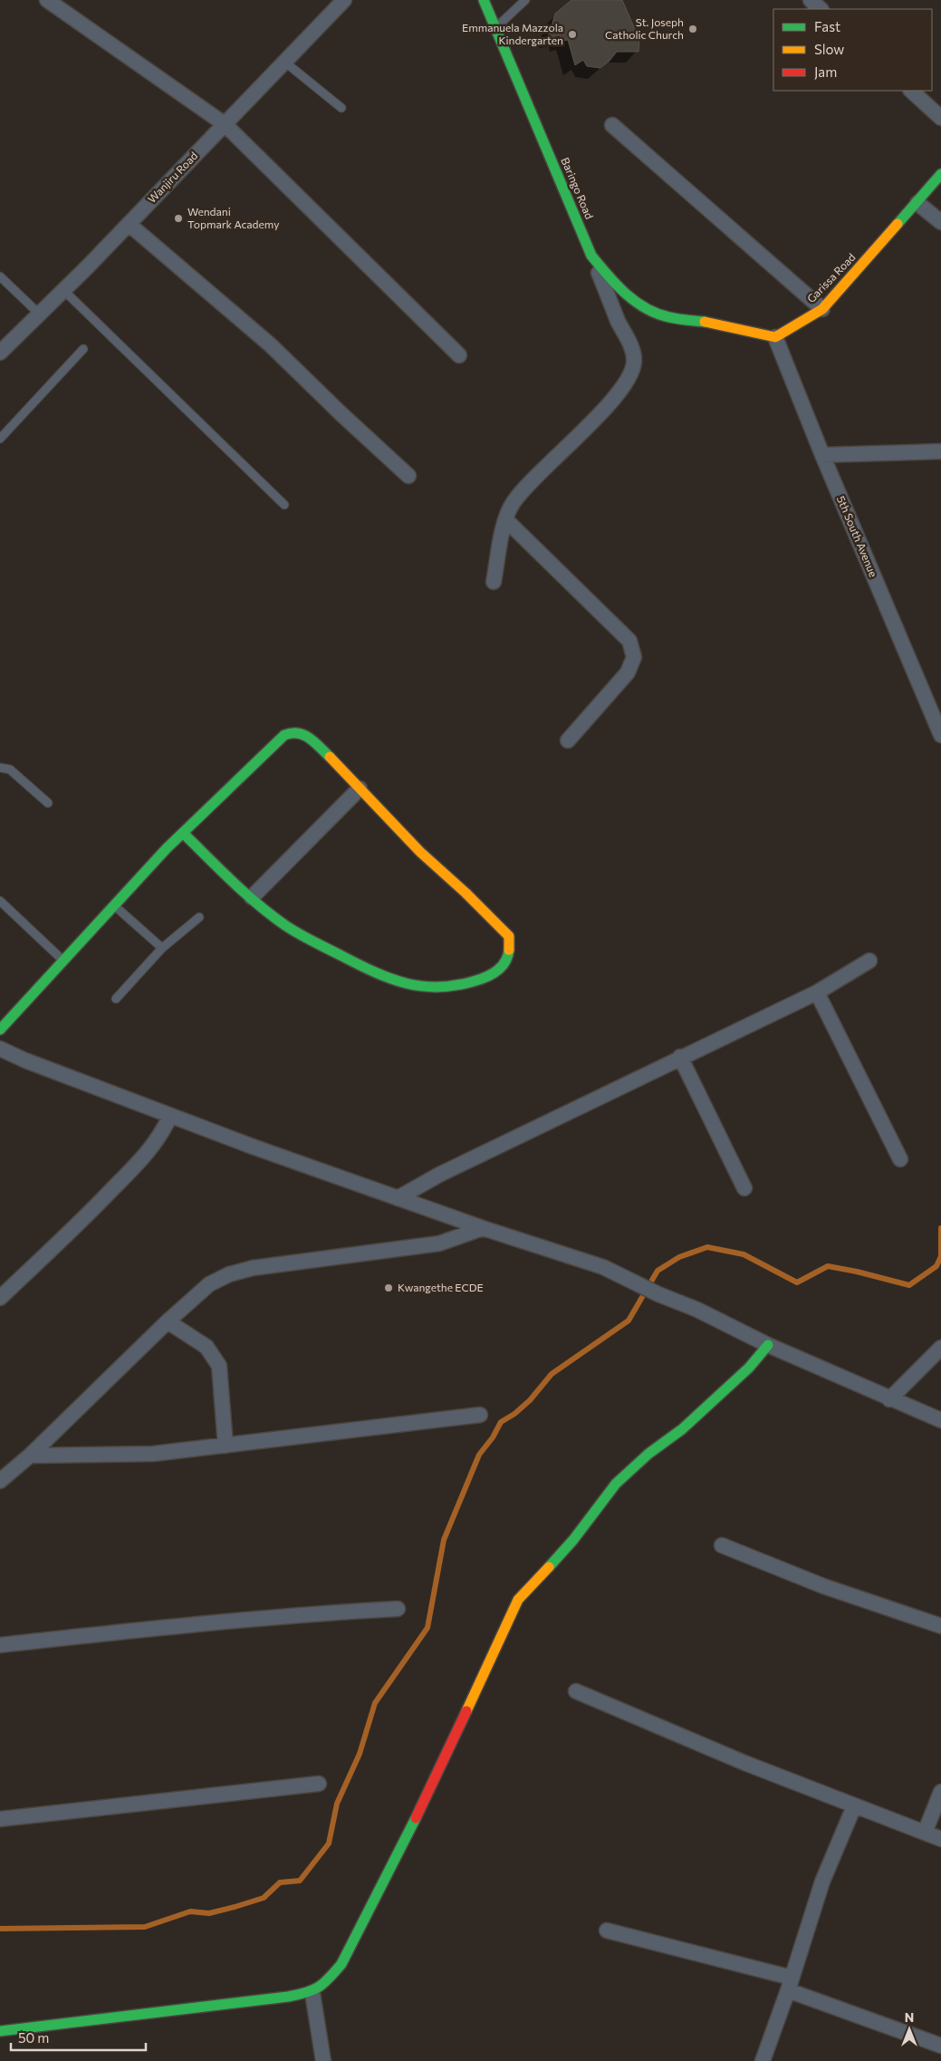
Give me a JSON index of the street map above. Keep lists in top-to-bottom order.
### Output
{
  "streets": {
    "street": [
      "Wanjiru Road",
      "Baringo Road",
      "Garissa Road",
      "5th South Avenue"
    ]
  },
  "crossings": [
    ["Baringo Road", "Garissa Road"],
    ["Baringo Road", "5th South Avenue"],
    ["Garissa Road", "5th South Avenue"]
  ],
  "places": [
    "St. Joseph Catholic Church",
    "Emmanuela Mazzola Kindergarten",
    "Wendani Topmark Academy",
    "Kwangethe ECDE"
  ],
  "legend": ["Fast", "Slow", "Jam"],
  "scale_bar": "50 m",
  "north": "top"
}
